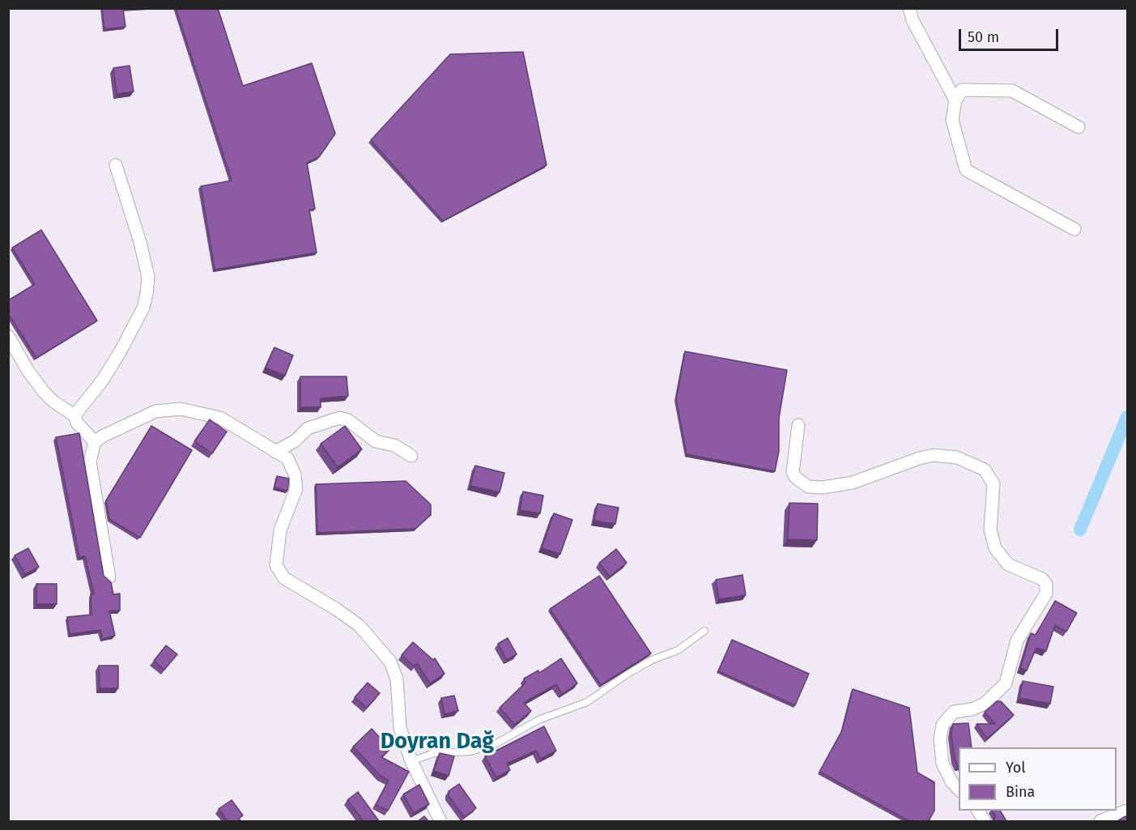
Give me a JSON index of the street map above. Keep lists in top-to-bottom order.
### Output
{
  "districts": ["Doyran Dağ"],
  "legend": ["Yol", "Bina"],
  "scale_bar": "50 m"
}
